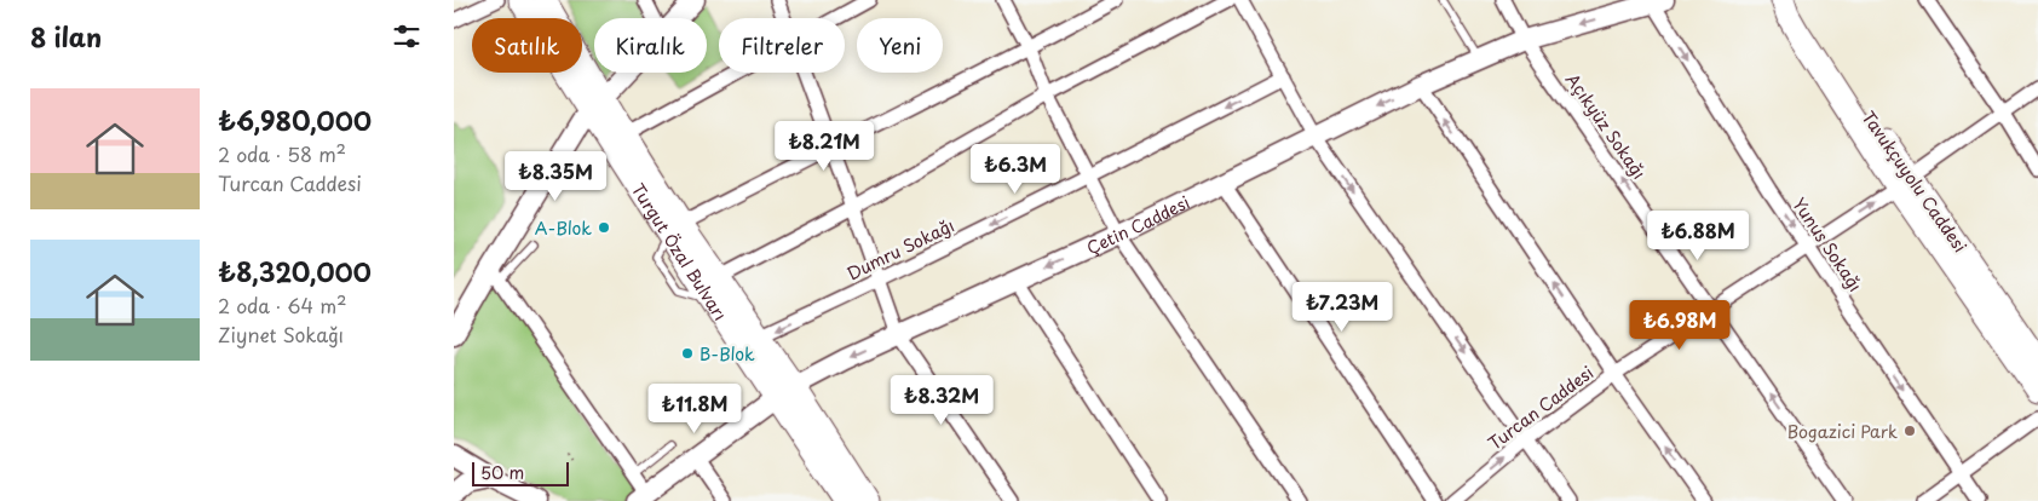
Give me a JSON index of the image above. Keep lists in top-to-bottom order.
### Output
{
  "streets": {
    "main road": ["Tavukçuyolu Caddesi", "Turgut Özal Bulvarı"],
    "street": [
      "Açıkyüz Sokağı",
      "Çetin Caddesi",
      "Yunus Sokağı",
      "Dumru Sokağı",
      "Turcan Caddesi"
    ]
  },
  "crossings": [
    ["Açıkyüz Sokağı", "Çetin Caddesi"],
    ["Açıkyüz Sokağı", "Turcan Caddesi"],
    ["Tavukçuyolu Caddesi", "Turcan Caddesi"],
    ["Çetin Caddesi", "Yunus Sokağı"],
    ["Çetin Caddesi", "Turgut Özal Bulvarı"],
    ["Yunus Sokağı", "Turcan Caddesi"],
    ["Dumru Sokağı", "Turgut Özal Bulvarı"]
  ],
  "one_way": ["Yunus Sokağı"],
  "places": ["A-Blok", "B-Blok", "Bogazici Park"],
  "scale_bar": "50 m",
  "page": {
    "heading": "8 ilan",
    "chip": [
      "Satılık",
      "Kiralık",
      "Filtreler",
      "Yeni"
    ],
    "list": [
      {
        "name": "₺6,980,000",
        "note": "2 oda · 58 m² · Turcan Caddesi"
      },
      {
        "name": "₺8,320,000",
        "note": "2 oda · 64 m² · Ziynet Sokağı"
      }
    ],
    "price": [
      "₺8.21M",
      "₺6.3M",
      "₺8.35M",
      "₺6.88M",
      "₺7.23M",
      "₺6.98M",
      "₺8.32M",
      "₺11.8M"
    ],
    "scale": "50 m"
  }
}
